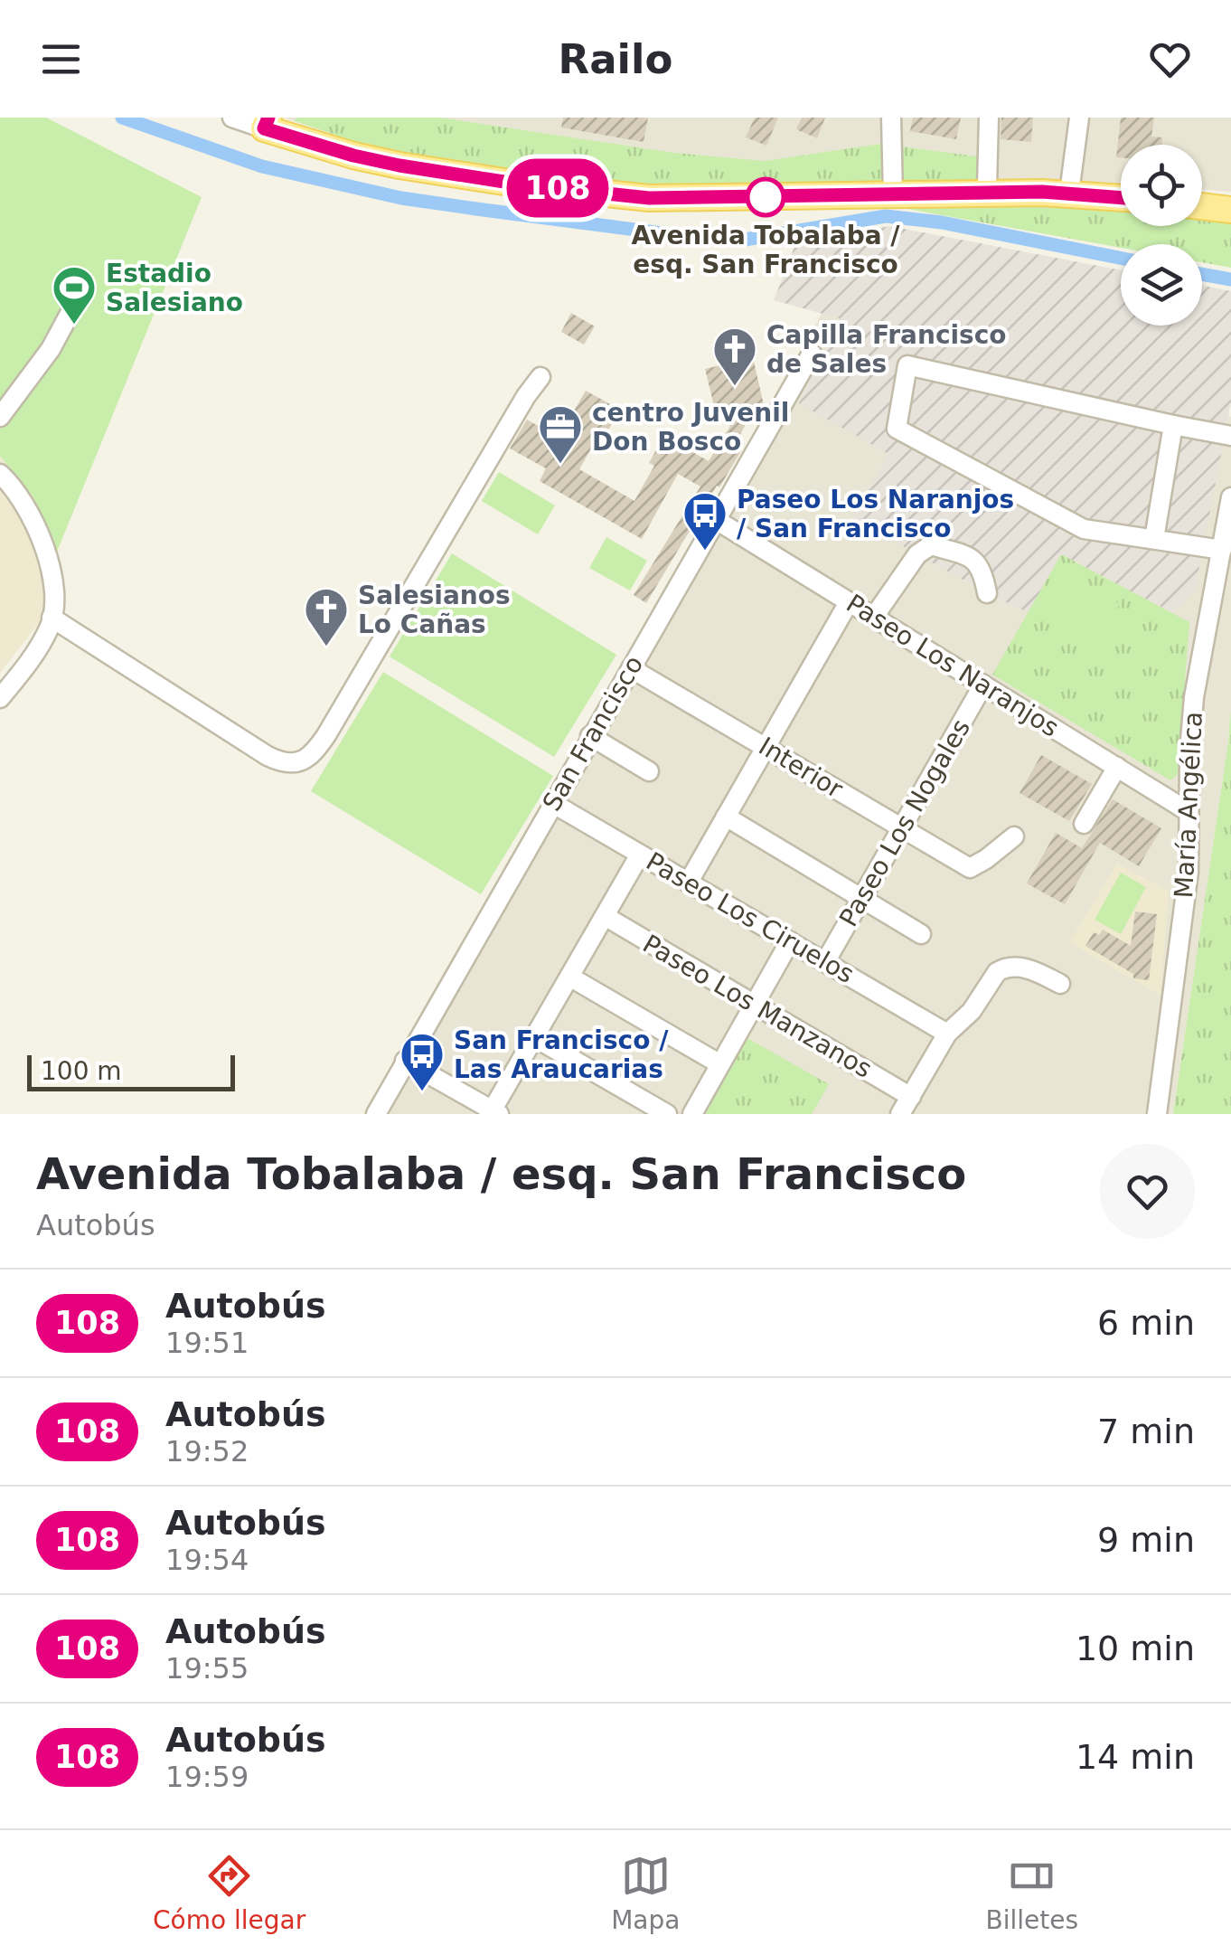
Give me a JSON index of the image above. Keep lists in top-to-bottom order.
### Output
{
  "streets": {
    "street": [
      "Paseo Los Naranjos",
      "San Francisco",
      "Interior",
      "María Angélica",
      "Paseo Los Nogales",
      "Paseo Los Ciruelos",
      "Paseo Los Manzanos"
    ]
  },
  "crossings": [
    ["Paseo Los Naranjos", "San Francisco"],
    ["Paseo Los Naranjos", "María Angélica"],
    ["Paseo Los Naranjos", "Paseo Los Nogales"],
    ["San Francisco", "Interior"],
    ["San Francisco", "Paseo Los Ciruelos"],
    ["Interior", "Paseo Los Nogales"],
    ["Paseo Los Nogales", "Paseo Los Ciruelos"]
  ],
  "places": {
    "other": ["Avenida Tobalaba / esq. San Francisco"],
    "sports": ["Estadio Salesiano"],
    "church": ["Capilla Francisco de Sales", "Salesianos Lo Cañas"],
    "office": ["centro Juvenil Don Bosco"],
    "bus stop": ["Paseo Los Naranjos / San Francisco", "San Francisco / Las Araucarias"]
  },
  "lines": ["bus line 108"],
  "scale_bar": "100 m",
  "page": {
    "header": "Railo",
    "on_map": "108",
    "scale": "100 m",
    "heading": ["Avenida Tobalaba / esq. San Francisco", "Autobús"],
    "list": [
      {
        "mark": "108",
        "name": "Autobús",
        "note": "19:51",
        "value": "6 min"
      },
      {
        "mark": "108",
        "name": "Autobús",
        "note": "19:52",
        "value": "7 min"
      },
      {
        "mark": "108",
        "name": "Autobús",
        "note": "19:54",
        "value": "9 min"
      },
      {
        "mark": "108",
        "name": "Autobús",
        "note": "19:55",
        "value": "10 min"
      },
      {
        "mark": "108",
        "name": "Autobús",
        "note": "19:59",
        "value": "14 min"
      }
    ],
    "tabs": ["Cómo llegar", "Mapa", "Billetes"]
  }
}
